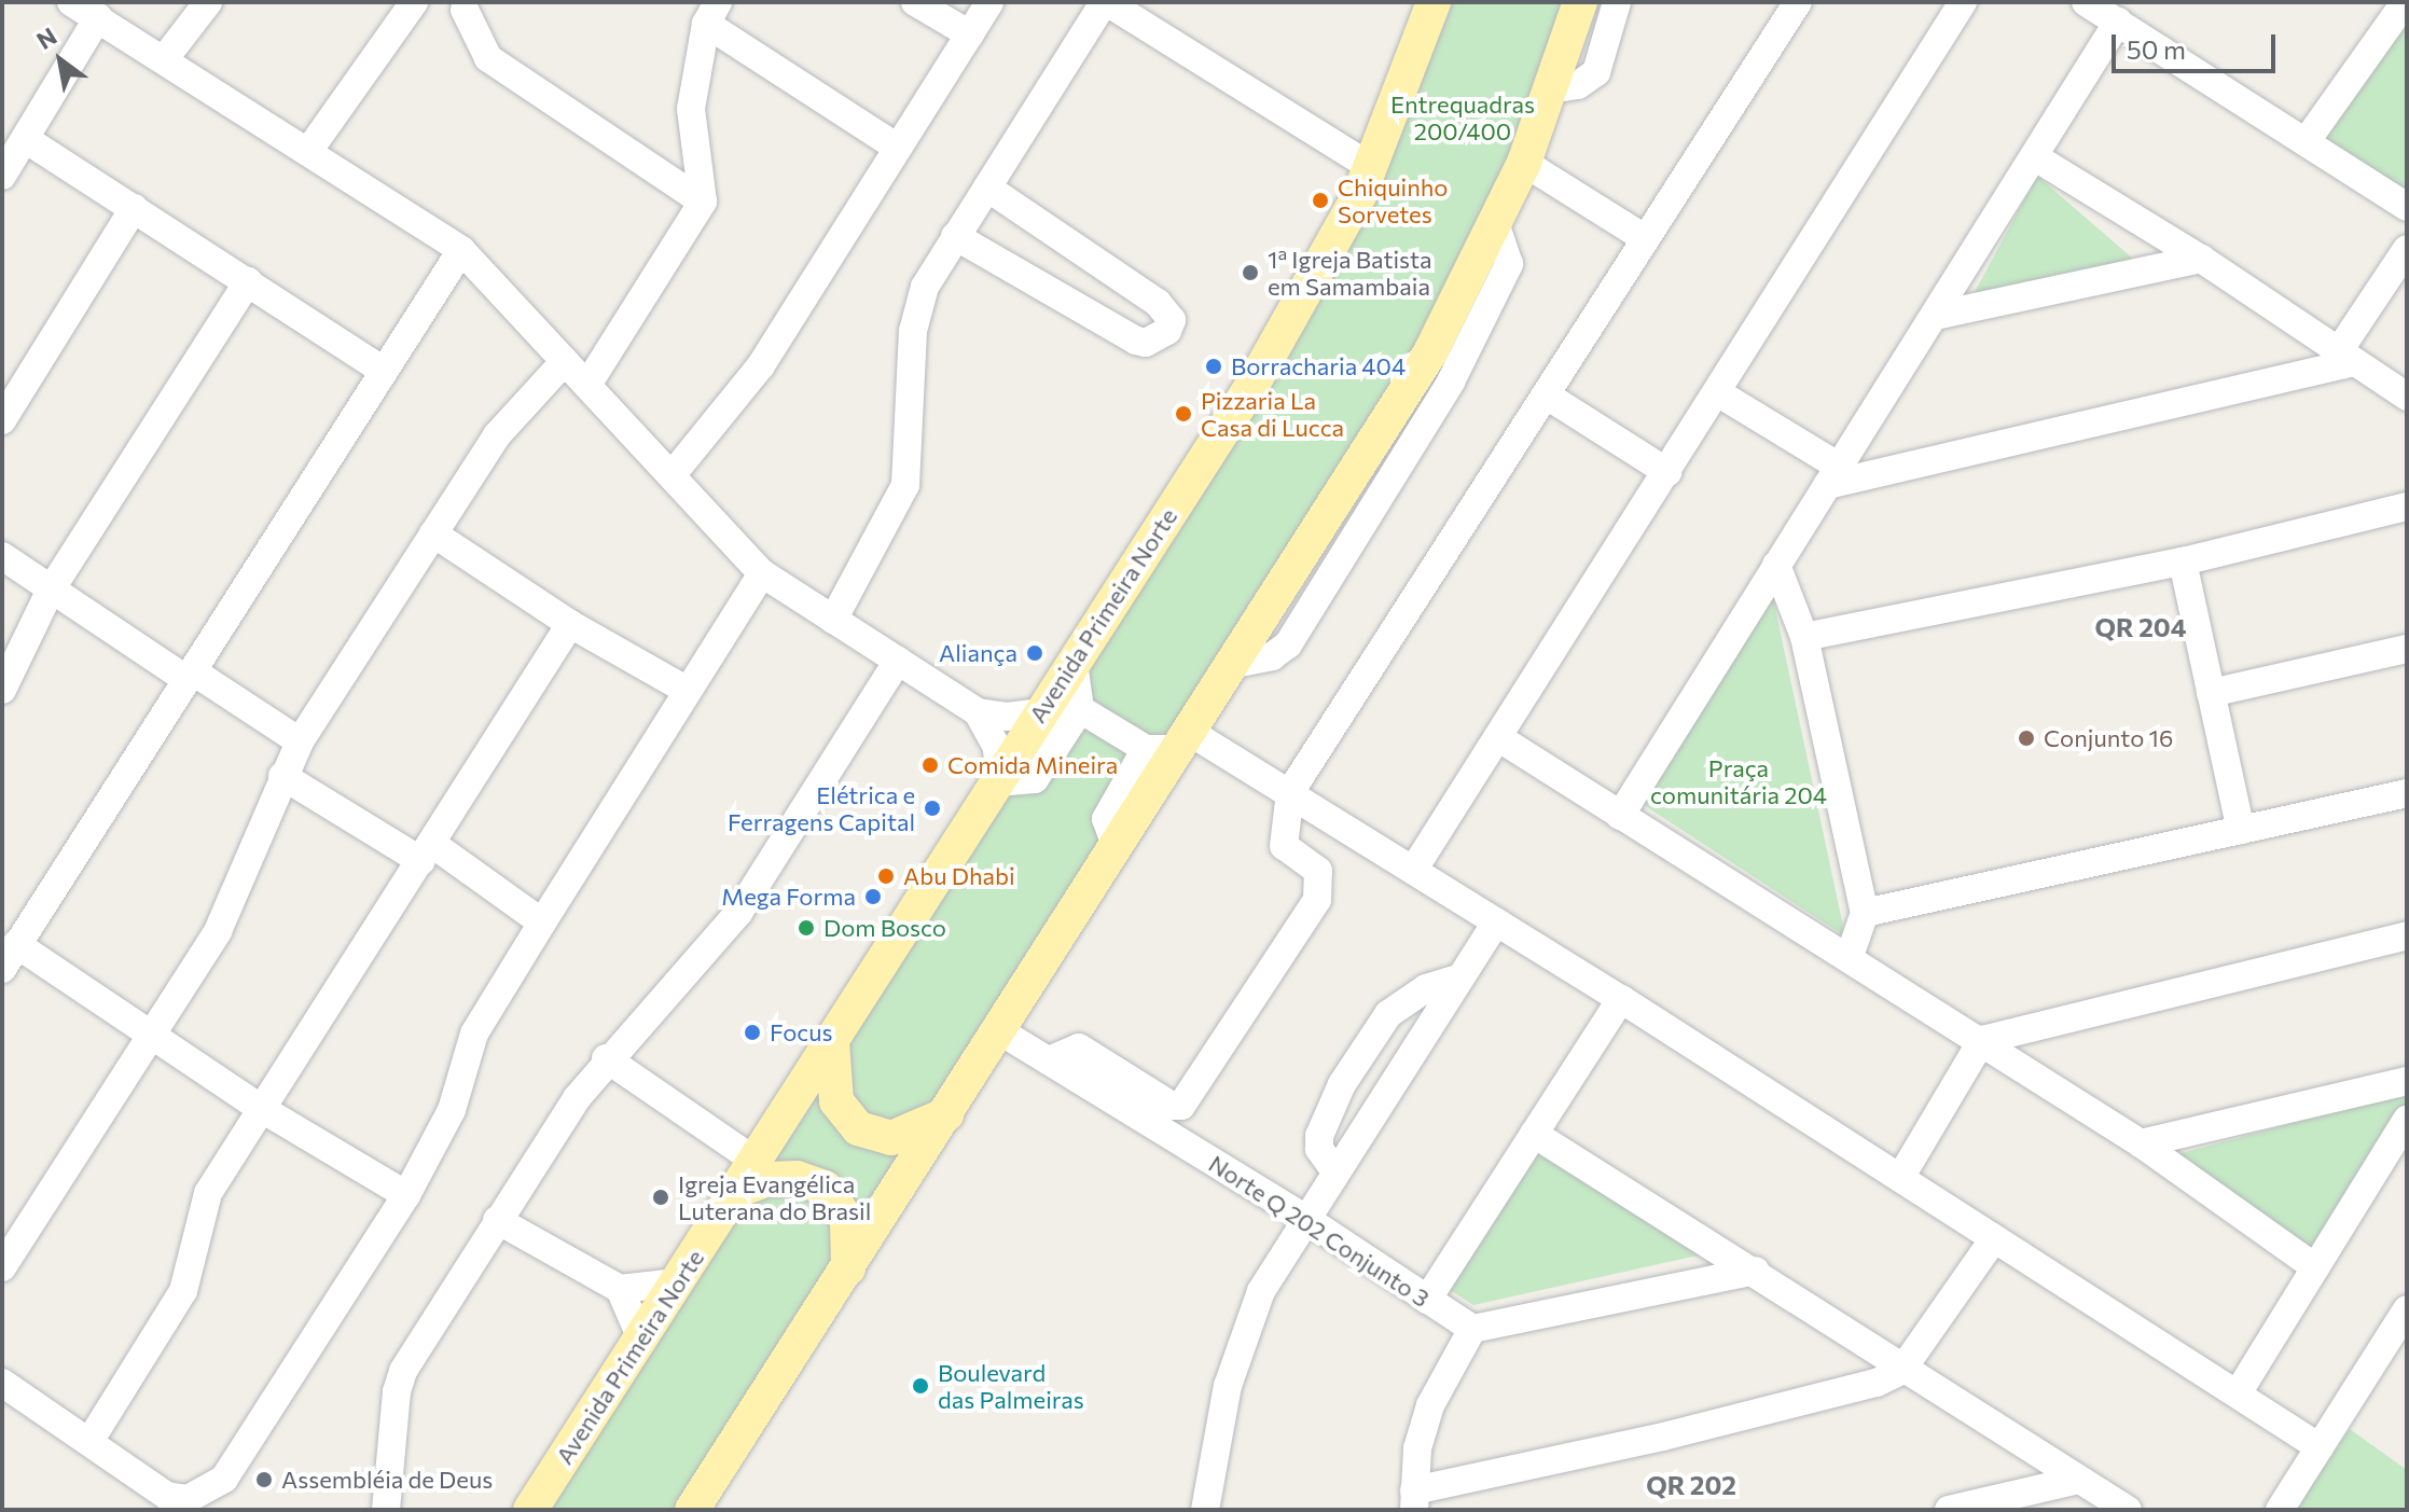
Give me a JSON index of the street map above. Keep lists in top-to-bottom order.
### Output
{
  "streets": {
    "main road": ["Avenida Primeira Norte"],
    "street": ["Norte Q 202 Conjunto 3"]
  },
  "districts": ["QR 204", "QR 202"],
  "parks": ["Entrequadras 200/400", "Praça comunitária 204"],
  "places": [
    "Chiquinho Sorvetes",
    "1ª Igreja Batista em Samambaia",
    "Borracharia 404",
    "Pizzaria La Casa di Lucca",
    "Aliança",
    "Conjunto 16",
    "Comida Mineira",
    "Elétrica e Ferragens Capital",
    "Abu Dhabi",
    "Mega Forma",
    "Dom Bosco",
    "Focus",
    "Igreja Evangélica Luterana do Brasil",
    "Boulevard das Palmeiras",
    "Assembléia de Deus"
  ],
  "scale_bar": "50 m",
  "north": "top left"
}
